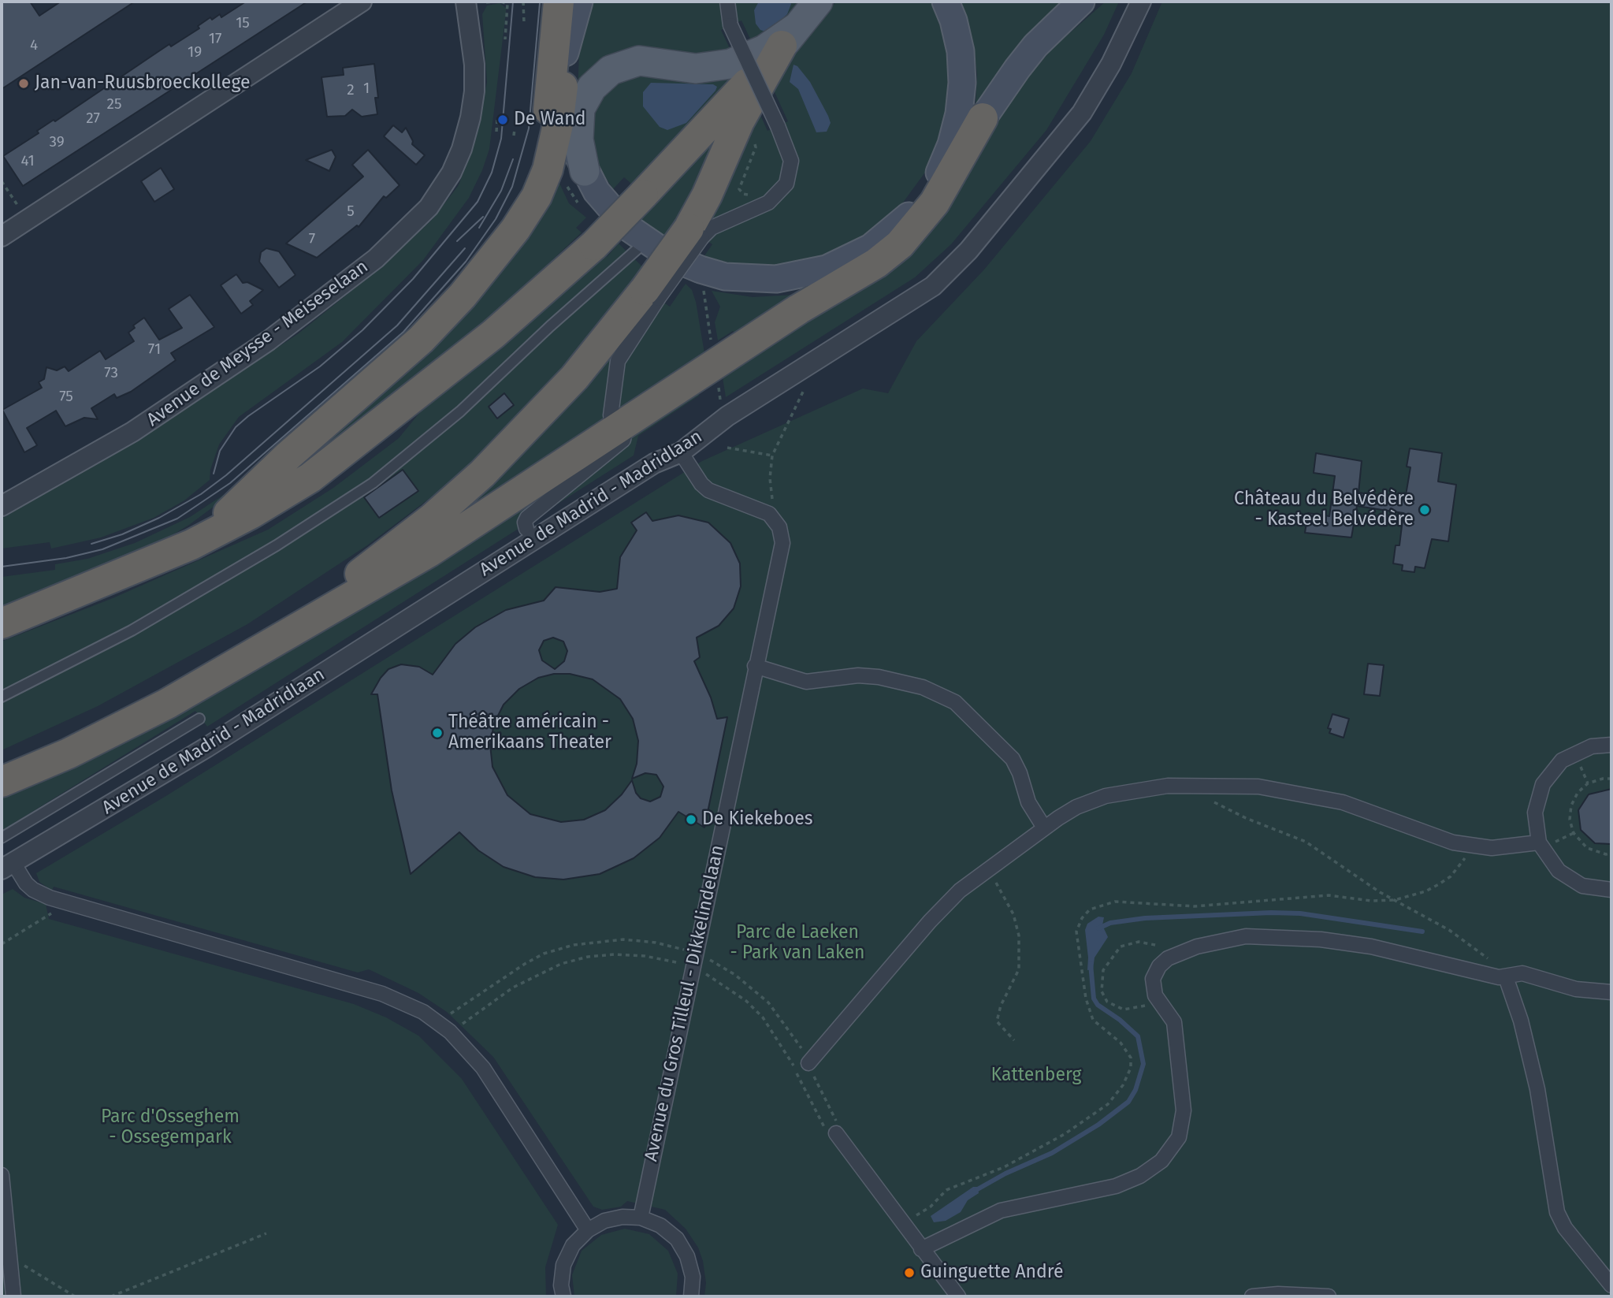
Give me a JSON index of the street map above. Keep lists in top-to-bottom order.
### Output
{
  "streets": {
    "street": ["Avenue de Meysse - Meiseselaan", "Avenue de Madrid - Madridlaan", "Avenue du Gros Tilleul - Dikkelindelaan"]
  },
  "parks": ["Parc de Laeken - Park van Laken", "Kattenberg", "Parc d'Osseghem - Ossegempark"],
  "places": [
    "Jan-van-Ruusbroeckollege",
    "De Wand",
    "Château du Belvédère - Kasteel Belvédère",
    "Théâtre américain - Amerikaans Theater",
    "De Kiekeboes",
    "Guinguette André"
  ],
  "house_numbers": [
    "15",
    "17",
    "4",
    "19",
    "1",
    "2",
    "25",
    "27",
    "39",
    "41",
    "5",
    "7",
    "71",
    "73",
    "75"
  ]
}
